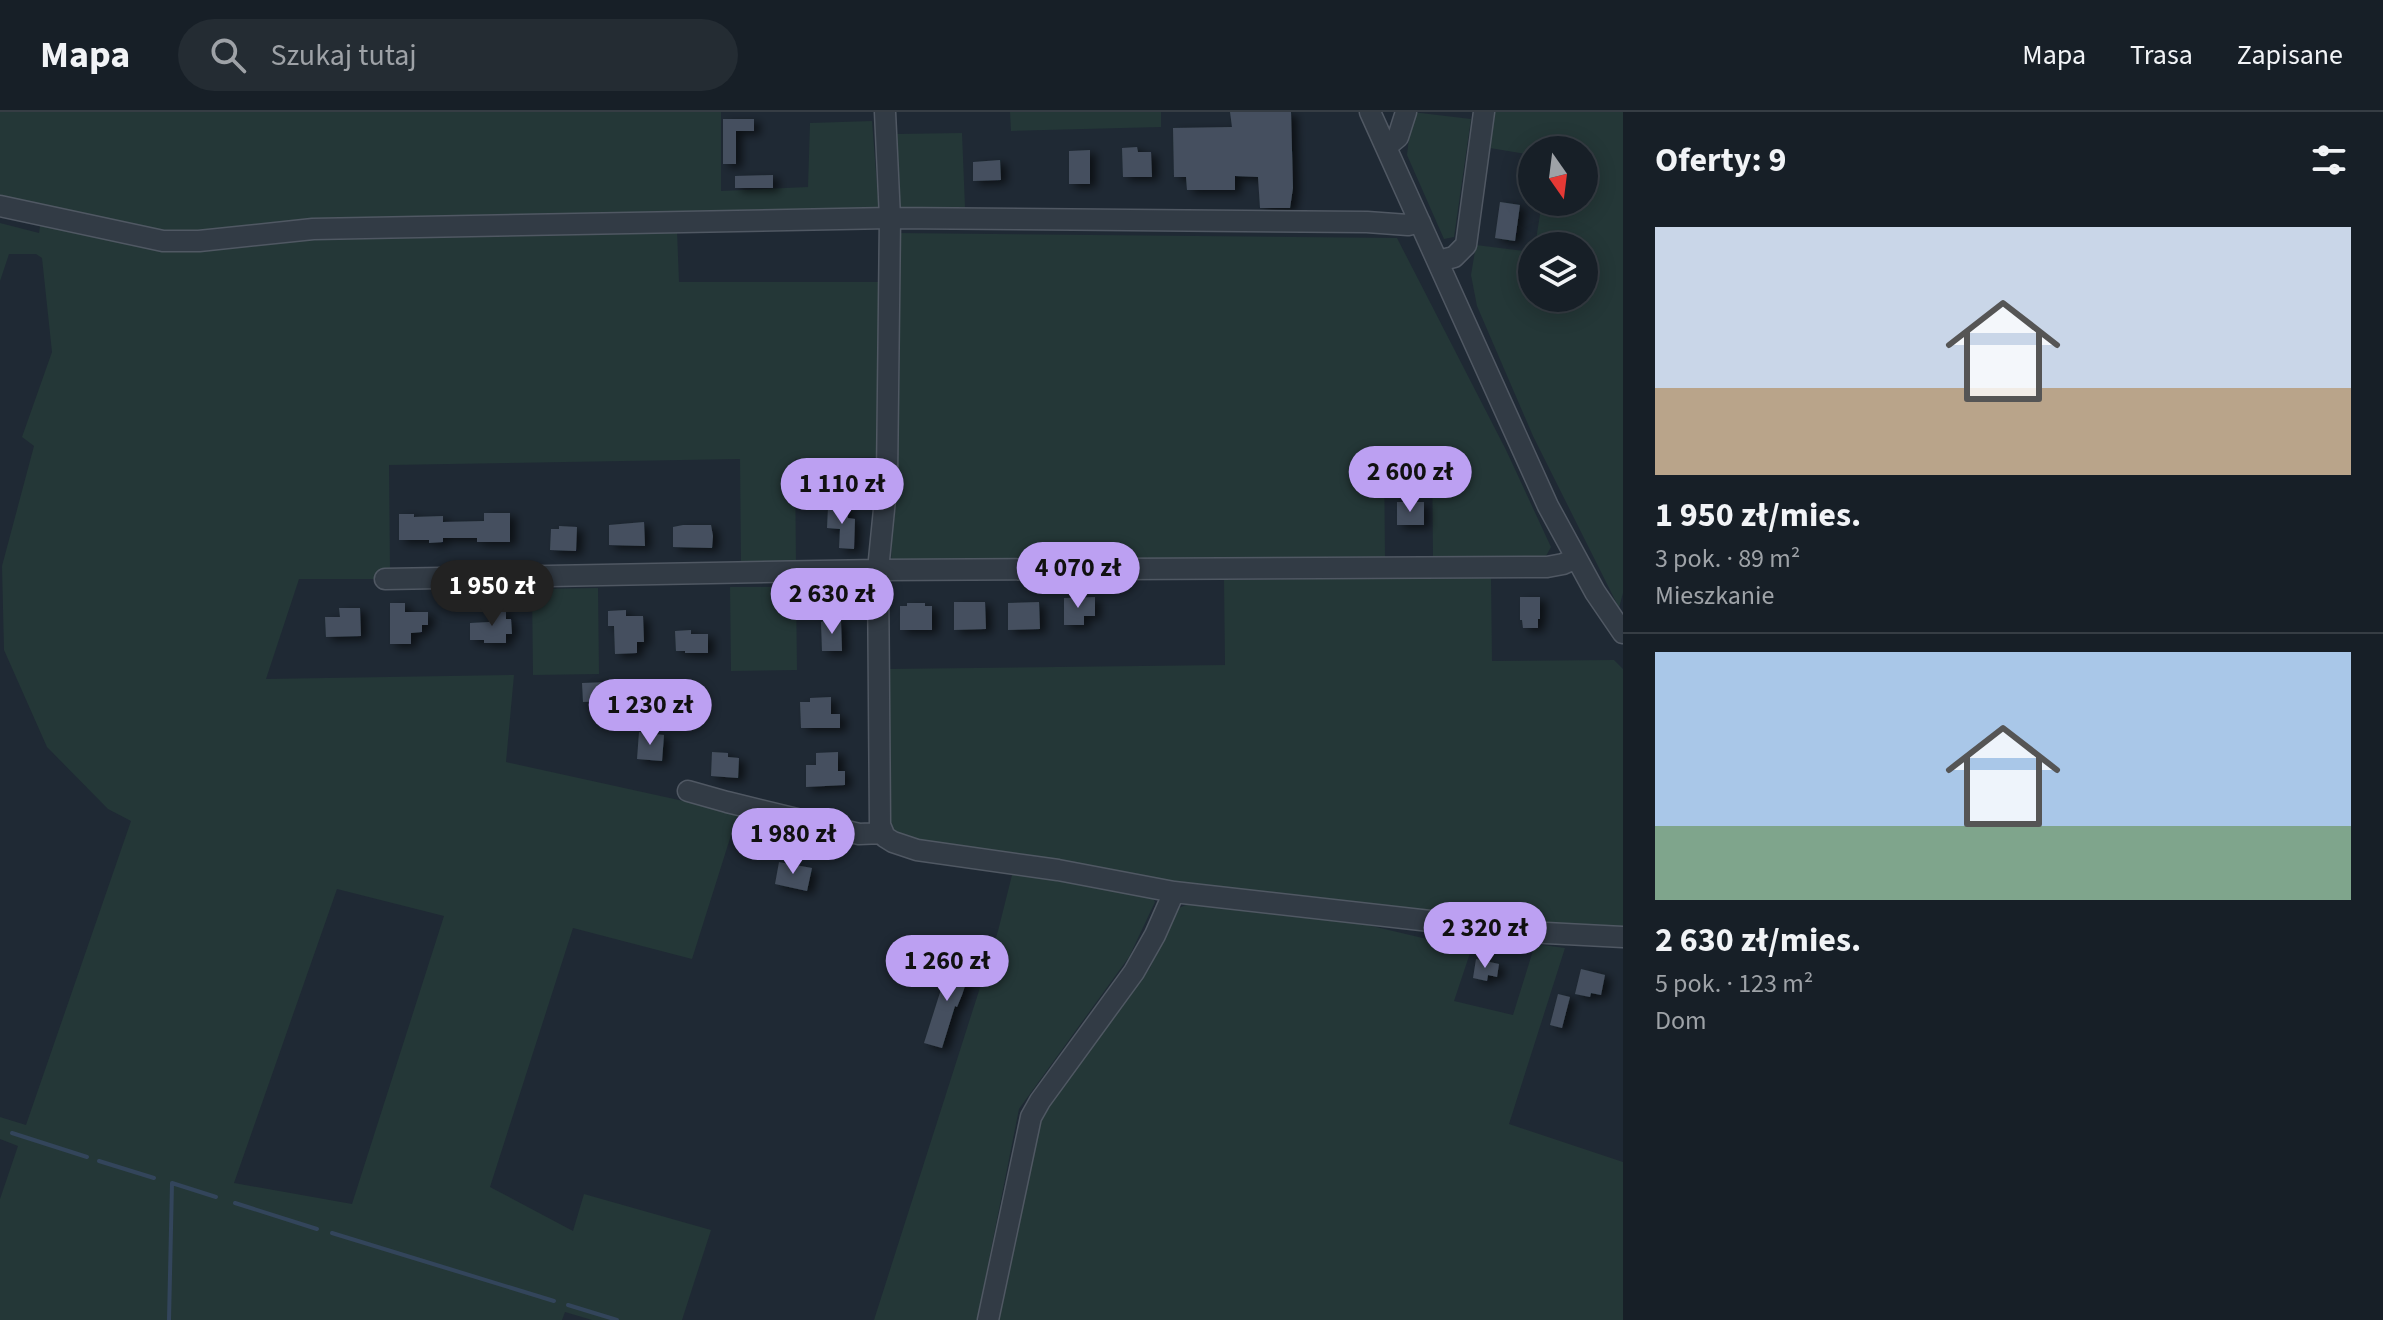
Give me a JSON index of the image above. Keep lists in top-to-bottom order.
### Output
{
  "north": "bottom",
  "page": {
    "header": "Mapa",
    "search": "Szukaj tutaj",
    "nav": ["Mapa", "Trasa", "Zapisane"],
    "heading": "Oferty: 9",
    "list": [
      {
        "name": "1 950 zł/mies.",
        "note": "3 pok. · 89 m² · Mieszkanie"
      },
      {
        "name": "2 630 zł/mies.",
        "note": "5 pok. · 123 m² · Dom"
      }
    ],
    "price": [
      "2 600 zł",
      "1 110 zł",
      "4 070 zł",
      "1 950 zł",
      "2 630 zł",
      "1 230 zł",
      "1 980 zł",
      "2 320 zł",
      "1 260 zł"
    ]
  }
}
